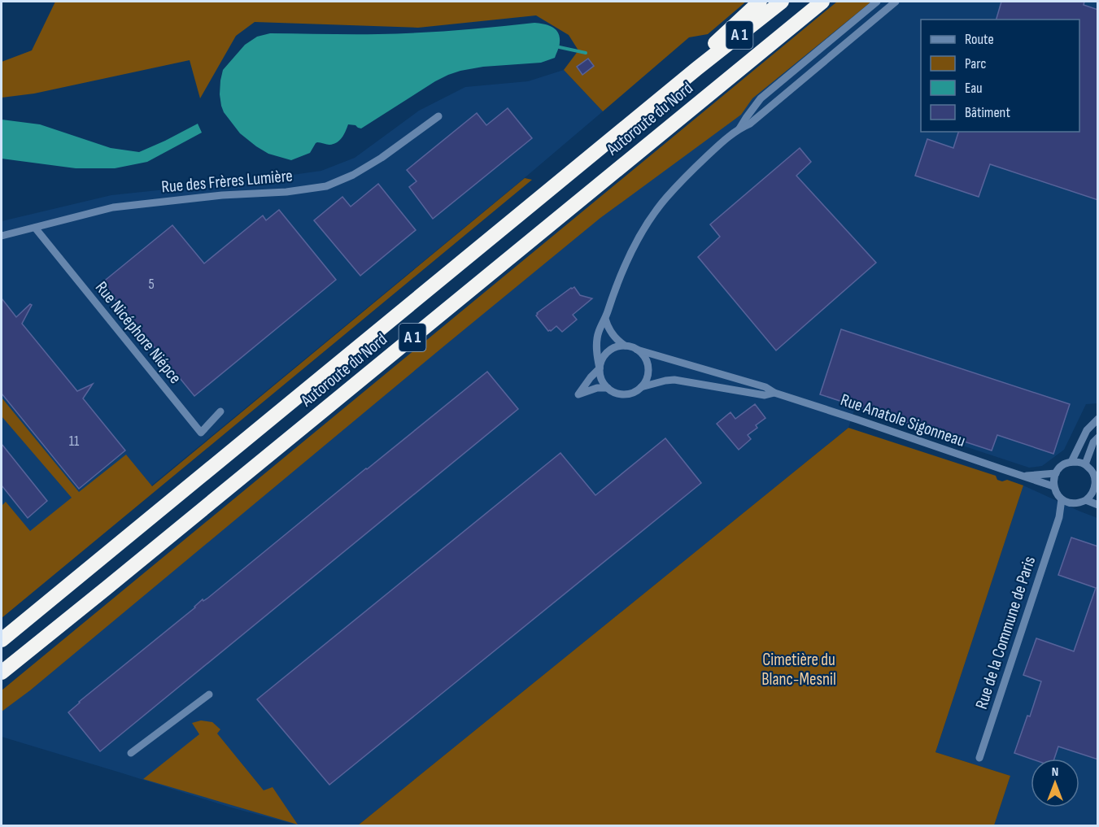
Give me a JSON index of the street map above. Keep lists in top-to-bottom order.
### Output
{
  "streets": {
    "highway": ["A 1", "Autoroute du Nord"],
    "street": [
      "Rue des Frères Lumière",
      "Rue Nicéphore Niépce",
      "Rue Anatole Sigonneau",
      "Rue de la Commune de Paris"
    ]
  },
  "crossings": [
    ["Rue des Frères Lumière", "Rue Nicéphore Niépce"],
    ["Rue Anatole Sigonneau", "Rue de la Commune de Paris"]
  ],
  "parks": ["Cimetière du Blanc-Mesnil"],
  "house_numbers": ["5", "11"],
  "legend": [
    "Route",
    "Parc",
    "Eau",
    "Bâtiment"
  ],
  "north": "top"
}
